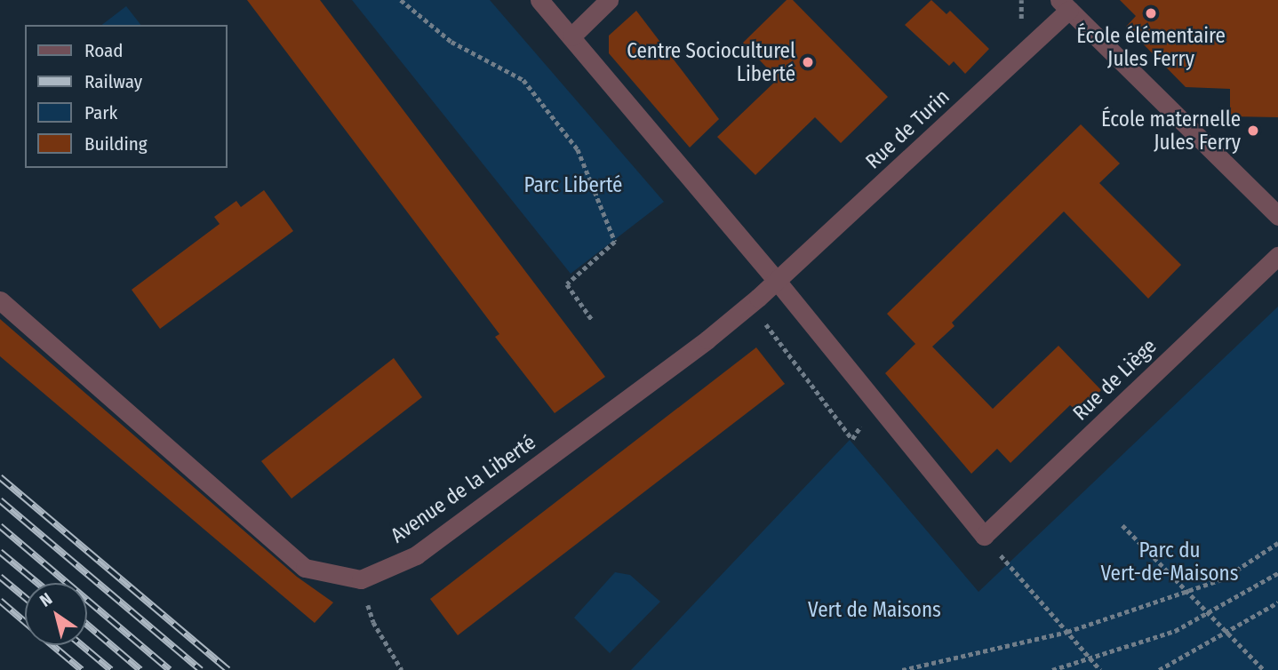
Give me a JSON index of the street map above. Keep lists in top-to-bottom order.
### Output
{
  "streets": {
    "street": ["Rue de Turin", "Rue de Liège", "Avenue de la Liberté"]
  },
  "crossings": [
    ["Rue de Turin", "Avenue de la Liberté"]
  ],
  "parks": ["Parc Liberté", "Parc du Vert-de-Maisons", "Vert de Maisons"],
  "places": ["École élémentaire Jules Ferry", "Centre Socioculturel Liberté", "École maternelle Jules Ferry"],
  "legend": [
    "Road",
    "Railway",
    "Park",
    "Building"
  ],
  "north": "top left"
}
